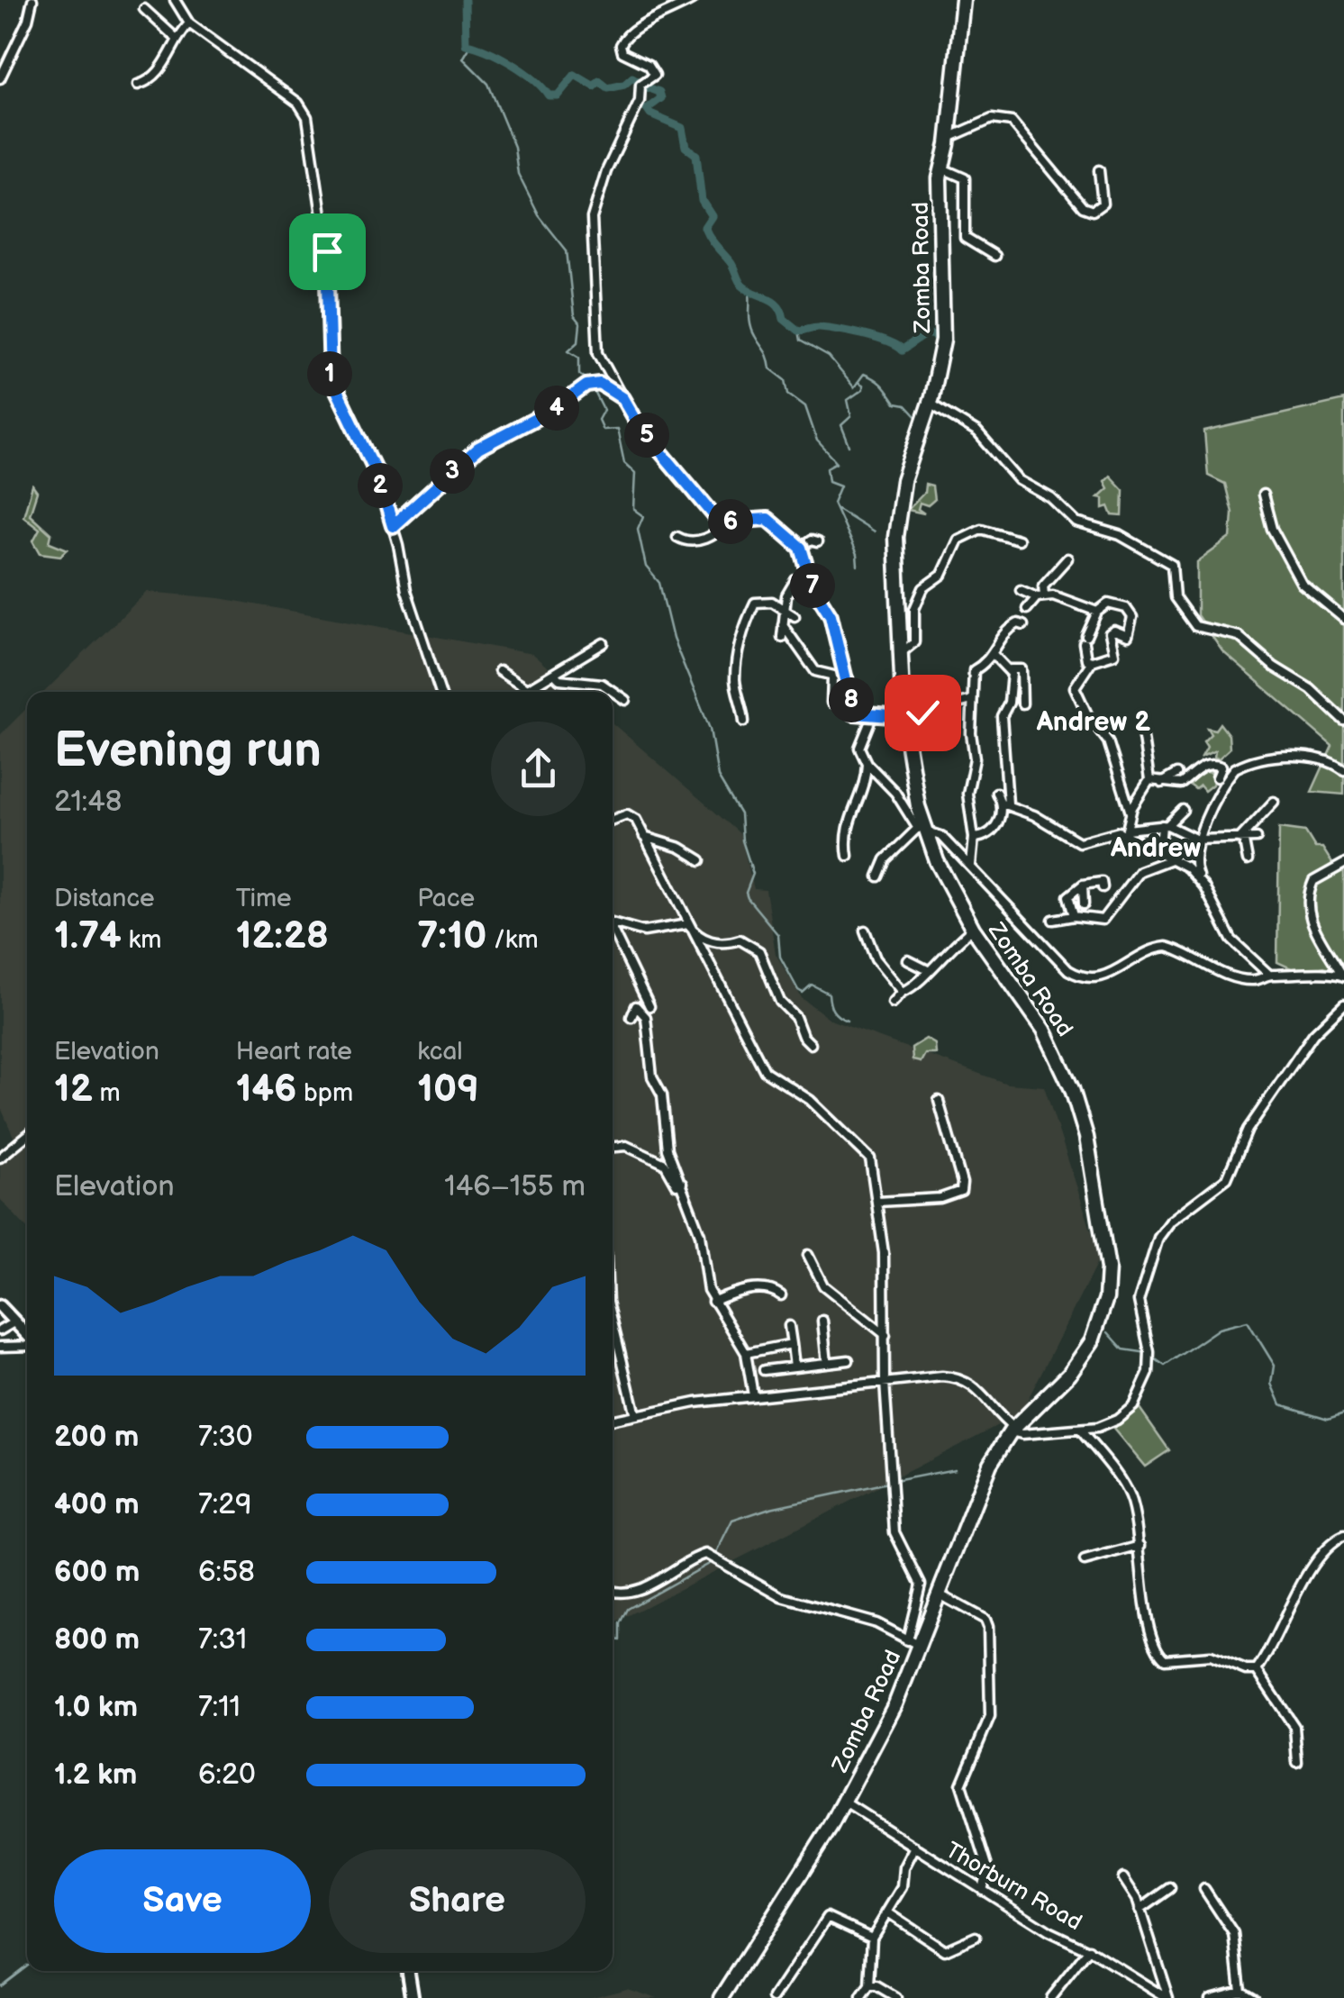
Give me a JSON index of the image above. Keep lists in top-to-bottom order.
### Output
{
  "streets": {
    "highway": ["Zomba Road"],
    "street": ["Thorburn Road"]
  },
  "crossings": [
    ["Zomba Road", "Thorburn Road"]
  ],
  "districts": ["Andrew 2", "Andrew"],
  "page": {
    "pins": [
      "1",
      "4",
      "5",
      "3",
      "2",
      "6",
      "7",
      "8"
    ],
    "heading": ["Evening run", "21:48"],
    "stats": [
      ["Distance", "1.74 km"],
      ["Time", "12:28"],
      ["Pace", "7:10 /km"],
      ["Elevation", "12 m"],
      ["Heart rate", "146 bpm"],
      ["kcal", "109"]
    ],
    "chart": ["Elevation", "146–155 m"],
    "list": [
      {
        "name": "200 m",
        "note": "7:30"
      },
      {
        "name": "400 m",
        "note": "7:29"
      },
      {
        "name": "600 m",
        "note": "6:58"
      },
      {
        "name": "800 m",
        "note": "7:31"
      },
      {
        "name": "1.0 km",
        "note": "7:11"
      },
      {
        "name": "1.2 km",
        "note": "6:20"
      }
    ],
    "buttons": ["Save", "Share"]
  }
}
